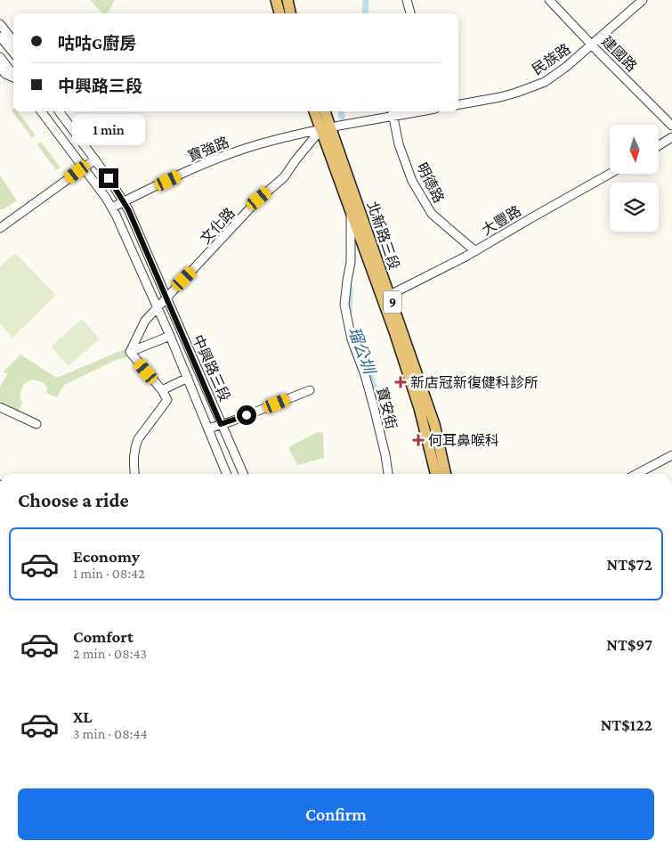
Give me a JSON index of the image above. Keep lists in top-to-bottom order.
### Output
{
  "streets": {
    "main road": ["北新路三段", "9"],
    "street": [
      "建國路",
      "民族路",
      "寶強路",
      "明德路",
      "大豐路",
      "文化路",
      "中興路三段",
      "寶安街"
    ]
  },
  "crossings": [
    ["建國路", "民族路"],
    ["寶強路", "文化路"],
    ["寶強路", "北新路三段"],
    ["寶強路", "9"],
    ["寶強路", "中興路三段"],
    ["明德路", "大豐路"],
    ["大豐路", "北新路三段"],
    ["文化路", "北新路三段"],
    ["文化路", "9"],
    ["文化路", "中興路三段"],
    ["北新路三段", "9"],
    ["北新路三段", "寶安街"]
  ],
  "water": ["瑠公圳"],
  "places": {
    "health": ["新店冠新復健科診所", "何耳鼻喉科"]
  },
  "north": "bottom",
  "page": {
    "banner": ["咕咕G廚房", "中興路三段"],
    "bubble": "1 min",
    "heading": "Choose a ride",
    "list": [
      {
        "name": "Economy",
        "note": "1 min · 08:42",
        "value": "NT$72"
      },
      {
        "name": "Comfort",
        "note": "2 min · 08:43",
        "value": "NT$97"
      },
      {
        "name": "XL",
        "note": "3 min · 08:44",
        "value": "NT$122"
      }
    ],
    "buttons": "Confirm"
  }
}
